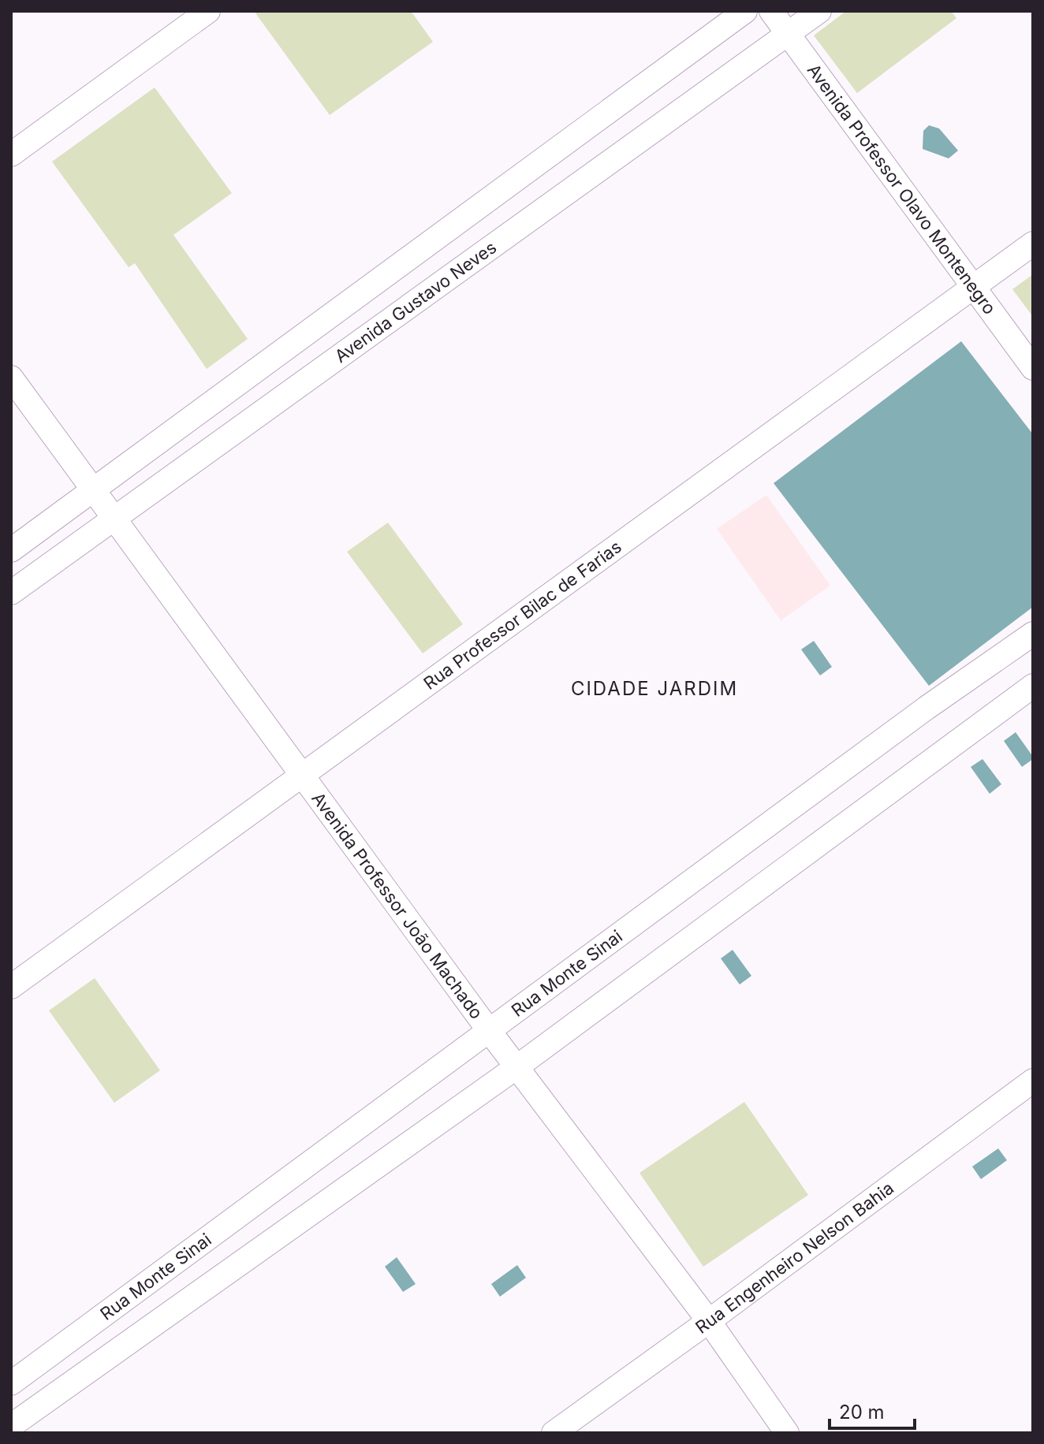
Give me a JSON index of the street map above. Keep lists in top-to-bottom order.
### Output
{
  "streets": {
    "street": [
      "Avenida Professor Olavo Montenegro",
      "Avenida Gustavo Neves",
      "Rua Professor Bilac de Farias",
      "Avenida Professor João Machado",
      "Rua Monte Sinai",
      "Rua Engenheiro Nelson Bahia"
    ]
  },
  "crossings": [
    ["Avenida Professor Olavo Montenegro", "Avenida Gustavo Neves"],
    ["Avenida Professor Olavo Montenegro", "Rua Professor Bilac de Farias"],
    ["Avenida Gustavo Neves", "Avenida Professor João Machado"],
    ["Rua Professor Bilac de Farias", "Avenida Professor João Machado"],
    ["Avenida Professor João Machado", "Rua Monte Sinai"],
    ["Avenida Professor João Machado", "Rua Engenheiro Nelson Bahia"]
  ],
  "districts": ["CIDADE JARDIM"],
  "scale_bar": "20 m"
}
